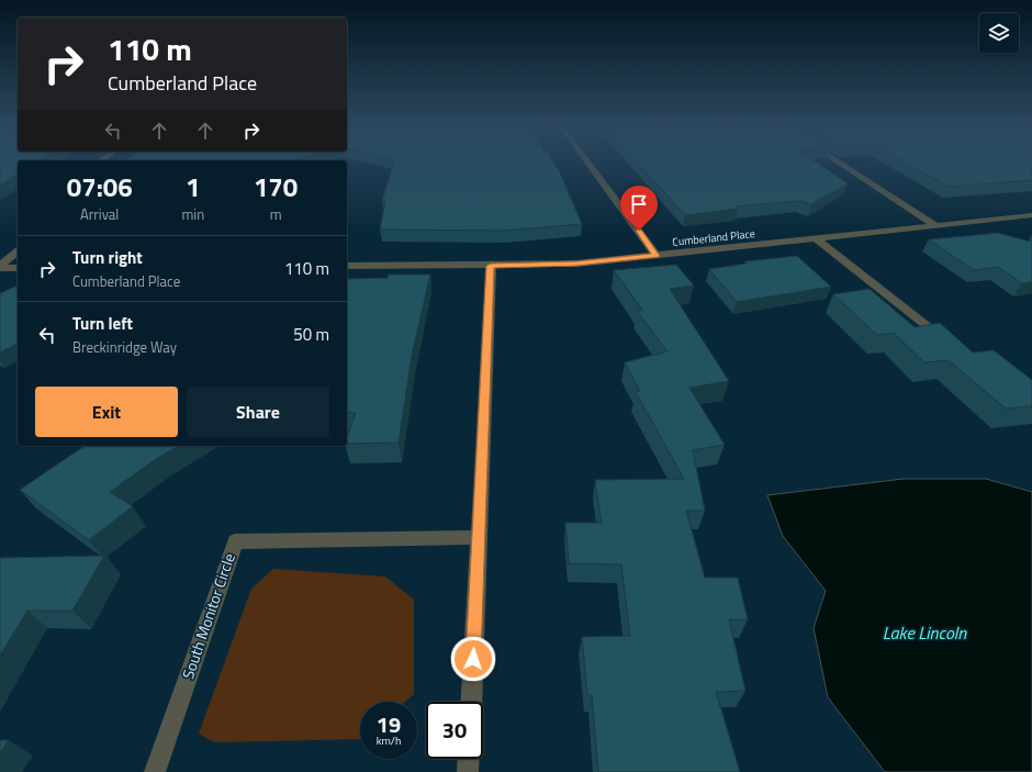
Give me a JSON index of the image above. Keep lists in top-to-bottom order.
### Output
{
  "streets": {
    "street": ["Cumberland Place", "South Monitor Circle"]
  },
  "water": ["Lake Lincoln"],
  "page": {
    "turn": ["110 m", "Cumberland Place"],
    "eta": [
      "07:06",
      "Arrival",
      "1",
      "min",
      "170",
      "m"
    ],
    "list": [
      {
        "name": "Turn right",
        "note": "Cumberland Place",
        "value": "110 m"
      },
      {
        "name": "Turn left",
        "note": "Breckinridge Way",
        "value": "50 m"
      }
    ],
    "buttons": ["Exit", "Share"],
    "speed": "19 km/h",
    "limit": "30"
  }
}
